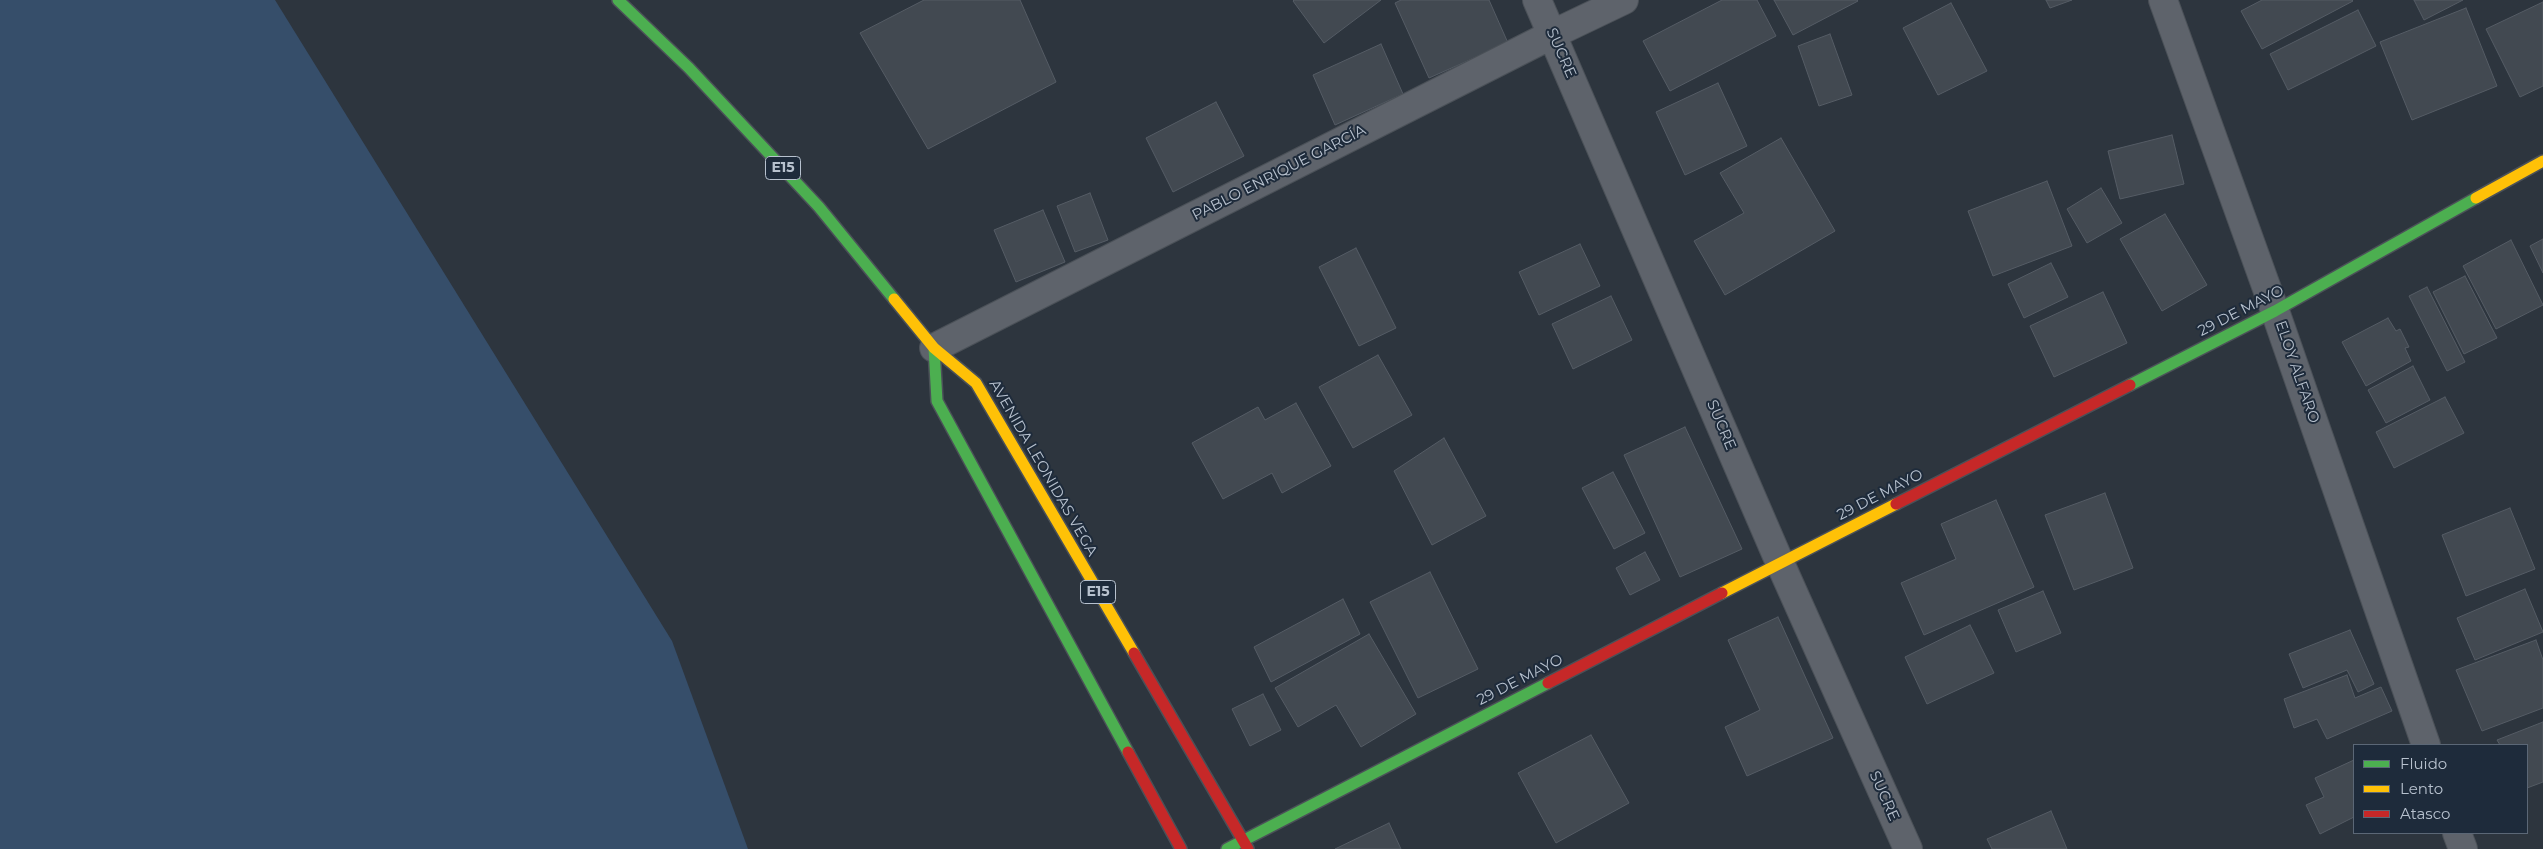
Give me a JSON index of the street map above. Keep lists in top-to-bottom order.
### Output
{
  "streets": {
    "main road": ["E15", "29 DE MAYO", "AVENIDA LEONIDAS VEGA"],
    "street": ["SUCRE", "PABLO ENRIQUE GARCÍA", "ELOY ALFARO"]
  },
  "crossings": [
    ["SUCRE", "PABLO ENRIQUE GARCÍA"],
    ["SUCRE", "29 DE MAYO"],
    ["PABLO ENRIQUE GARCÍA", "AVENIDA LEONIDAS VEGA"],
    ["29 DE MAYO", "ELOY ALFARO"],
    ["29 DE MAYO", "AVENIDA LEONIDAS VEGA"]
  ],
  "legend": ["Fluido", "Lento", "Atasco"]
}
